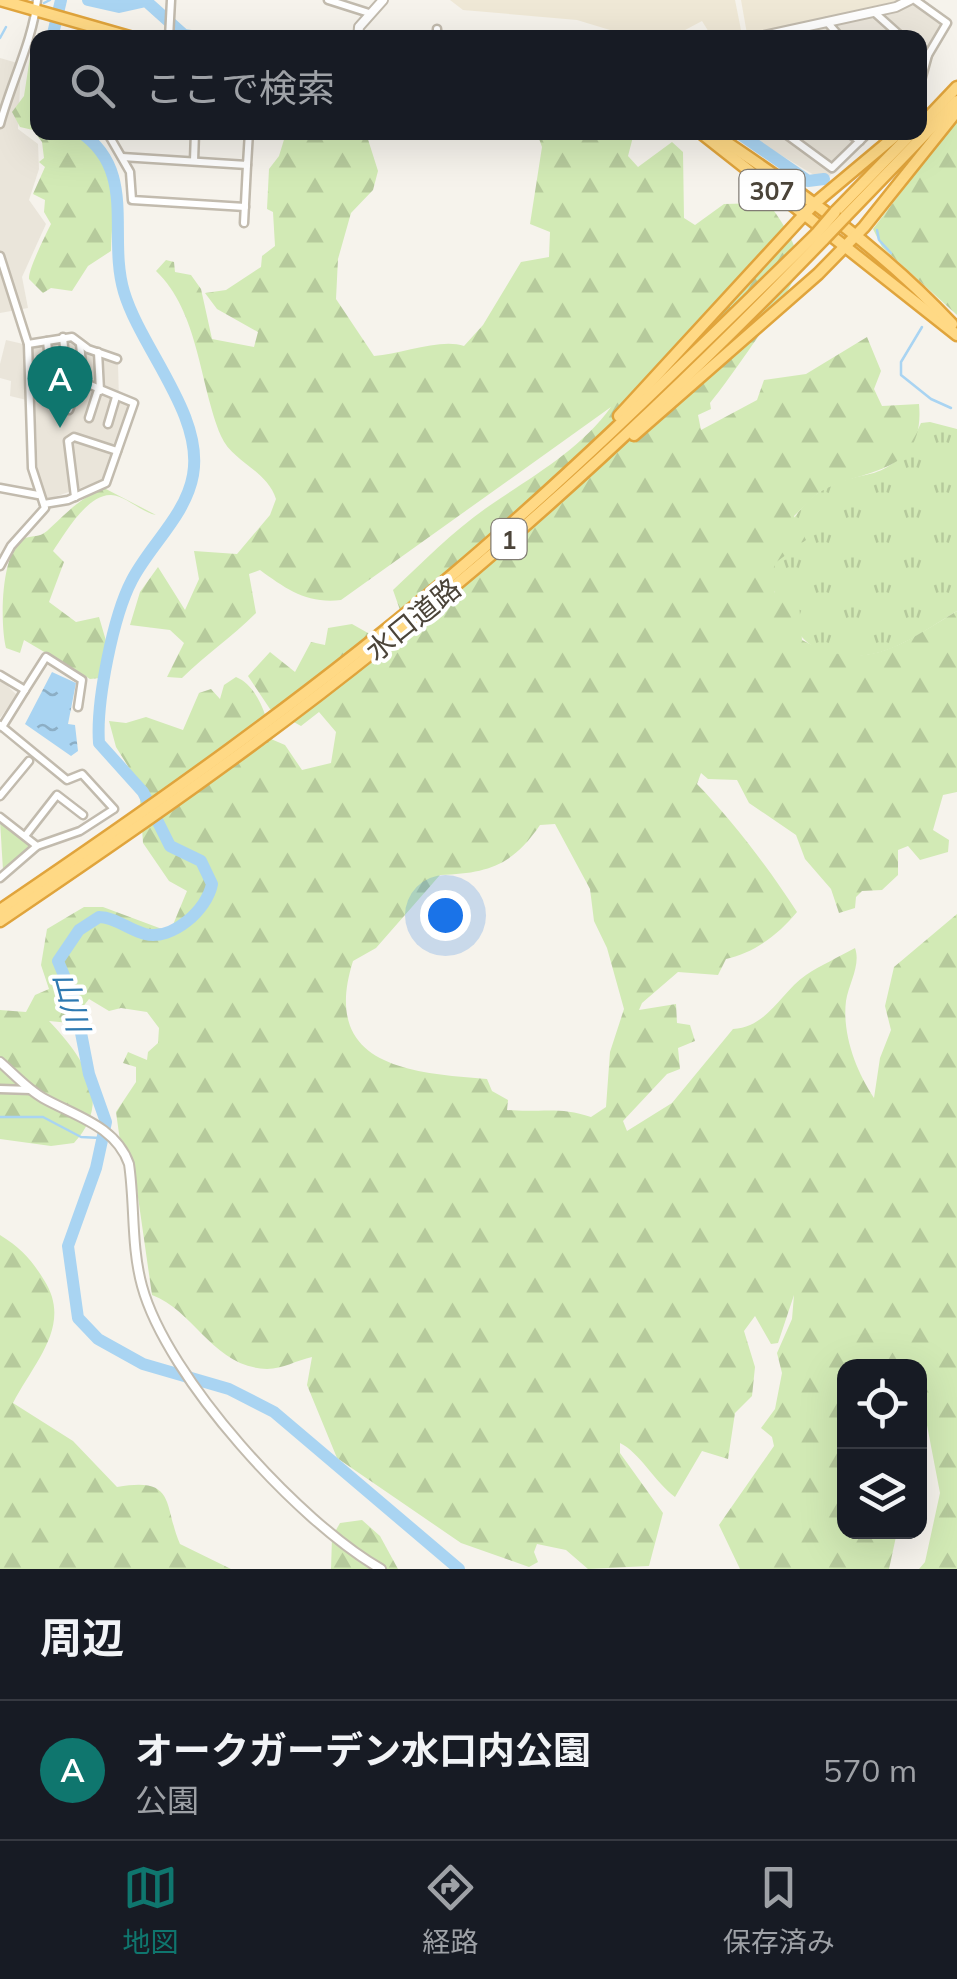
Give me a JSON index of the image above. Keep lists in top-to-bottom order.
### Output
{
  "streets": {
    "highway": ["307", "1", "水口道路"]
  },
  "crossings": [
    ["307", "1"],
    ["1", "水口道路"]
  ],
  "water": ["山川"],
  "page": {
    "search": "ここで検索",
    "pins": "A",
    "heading": "周辺",
    "list": [
      {
        "mark": "A",
        "name": "オークガーデン水口内公園",
        "note": "公園",
        "value": "570 m"
      }
    ],
    "nav": ["地図", "経路", "保存済み"]
  }
}
